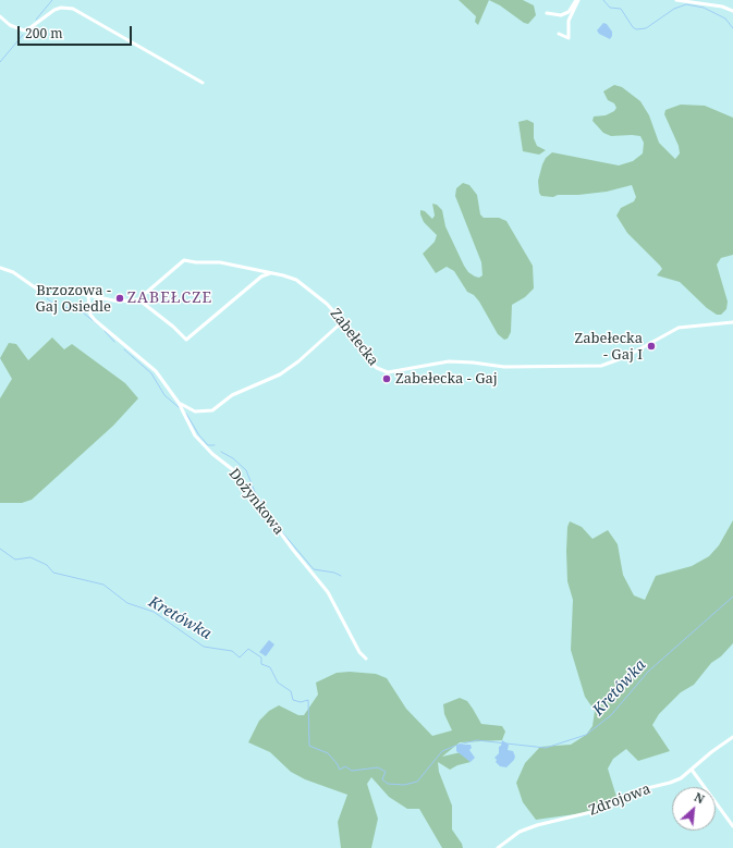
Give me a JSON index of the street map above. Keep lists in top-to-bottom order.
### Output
{
  "streets": {
    "street": ["Zabełecka", "Dożynkowa", "Zdrojowa"]
  },
  "districts": ["ZABEŁCZE"],
  "water": ["Kretówka"],
  "places": ["Brzozowa - Gaj Osiedle", "Zabełecka - Gaj I", "Zabełecka - Gaj"],
  "scale_bar": "200 m",
  "north": "top right"
}
